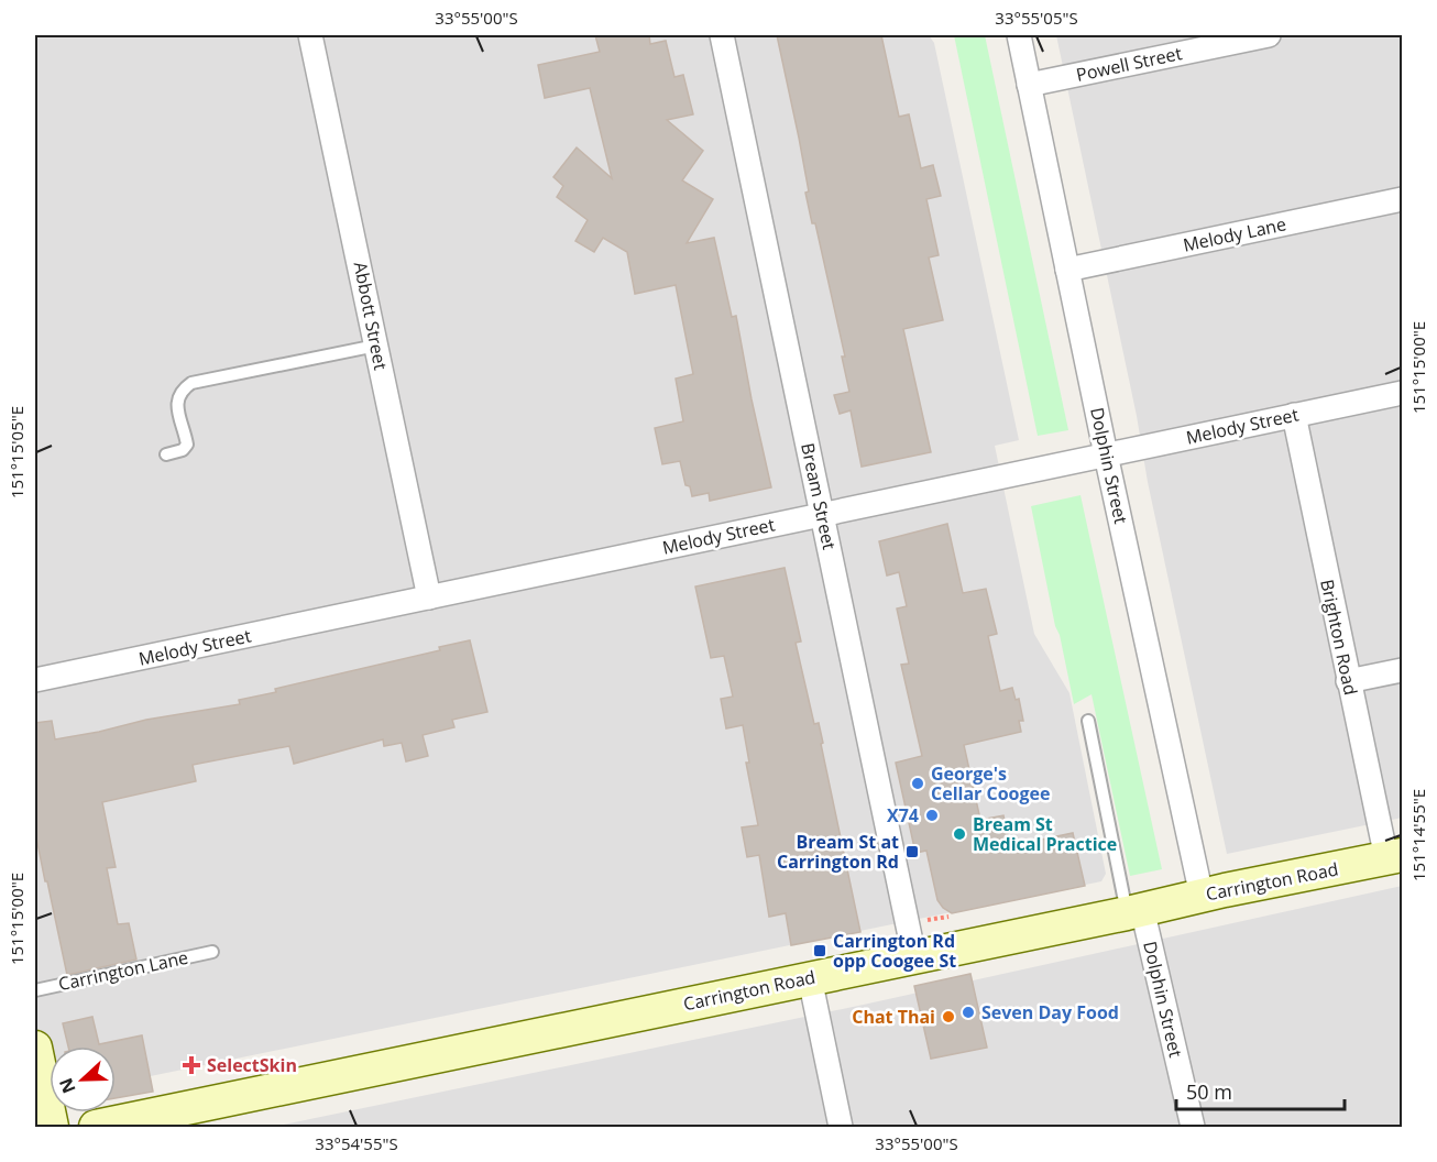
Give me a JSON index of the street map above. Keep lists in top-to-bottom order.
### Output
{
  "streets": {
    "main road": ["Carrington Road"],
    "street": [
      "Powell Street",
      "Melody Lane",
      "Abbott Street",
      "Melody Street",
      "Dolphin Street",
      "Bream Street",
      "Brighton Road"
    ],
    "lane": ["Carrington Lane"]
  },
  "crossings": [
    ["Powell Street", "Dolphin Street"],
    ["Melody Lane", "Dolphin Street"],
    ["Abbott Street", "Melody Street"],
    ["Melody Street", "Dolphin Street"],
    ["Melody Street", "Bream Street"],
    ["Melody Street", "Brighton Road"],
    ["Dolphin Street", "Carrington Road"],
    ["Bream Street", "Carrington Road"],
    ["Brighton Road", "Carrington Road"]
  ],
  "places": {
    "other": [
      "George's Cellar Coogee",
      "X74",
      "Bream St Medical Practice",
      "Seven Day Food",
      "Chat Thai"
    ],
    "transit": ["Bream St at Carrington Rd", "Carrington Rd opp Coogee St"],
    "health": ["SelectSkin"]
  },
  "scale_bar": "50 m",
  "north": "left",
  "coordinates": [
    "33°55'00\"S",
    "33°55'05\"S",
    "151°15'00\"E",
    "151°15'05\"E",
    "151°14'55\"E",
    "33°54'55\"S"
  ]
}
